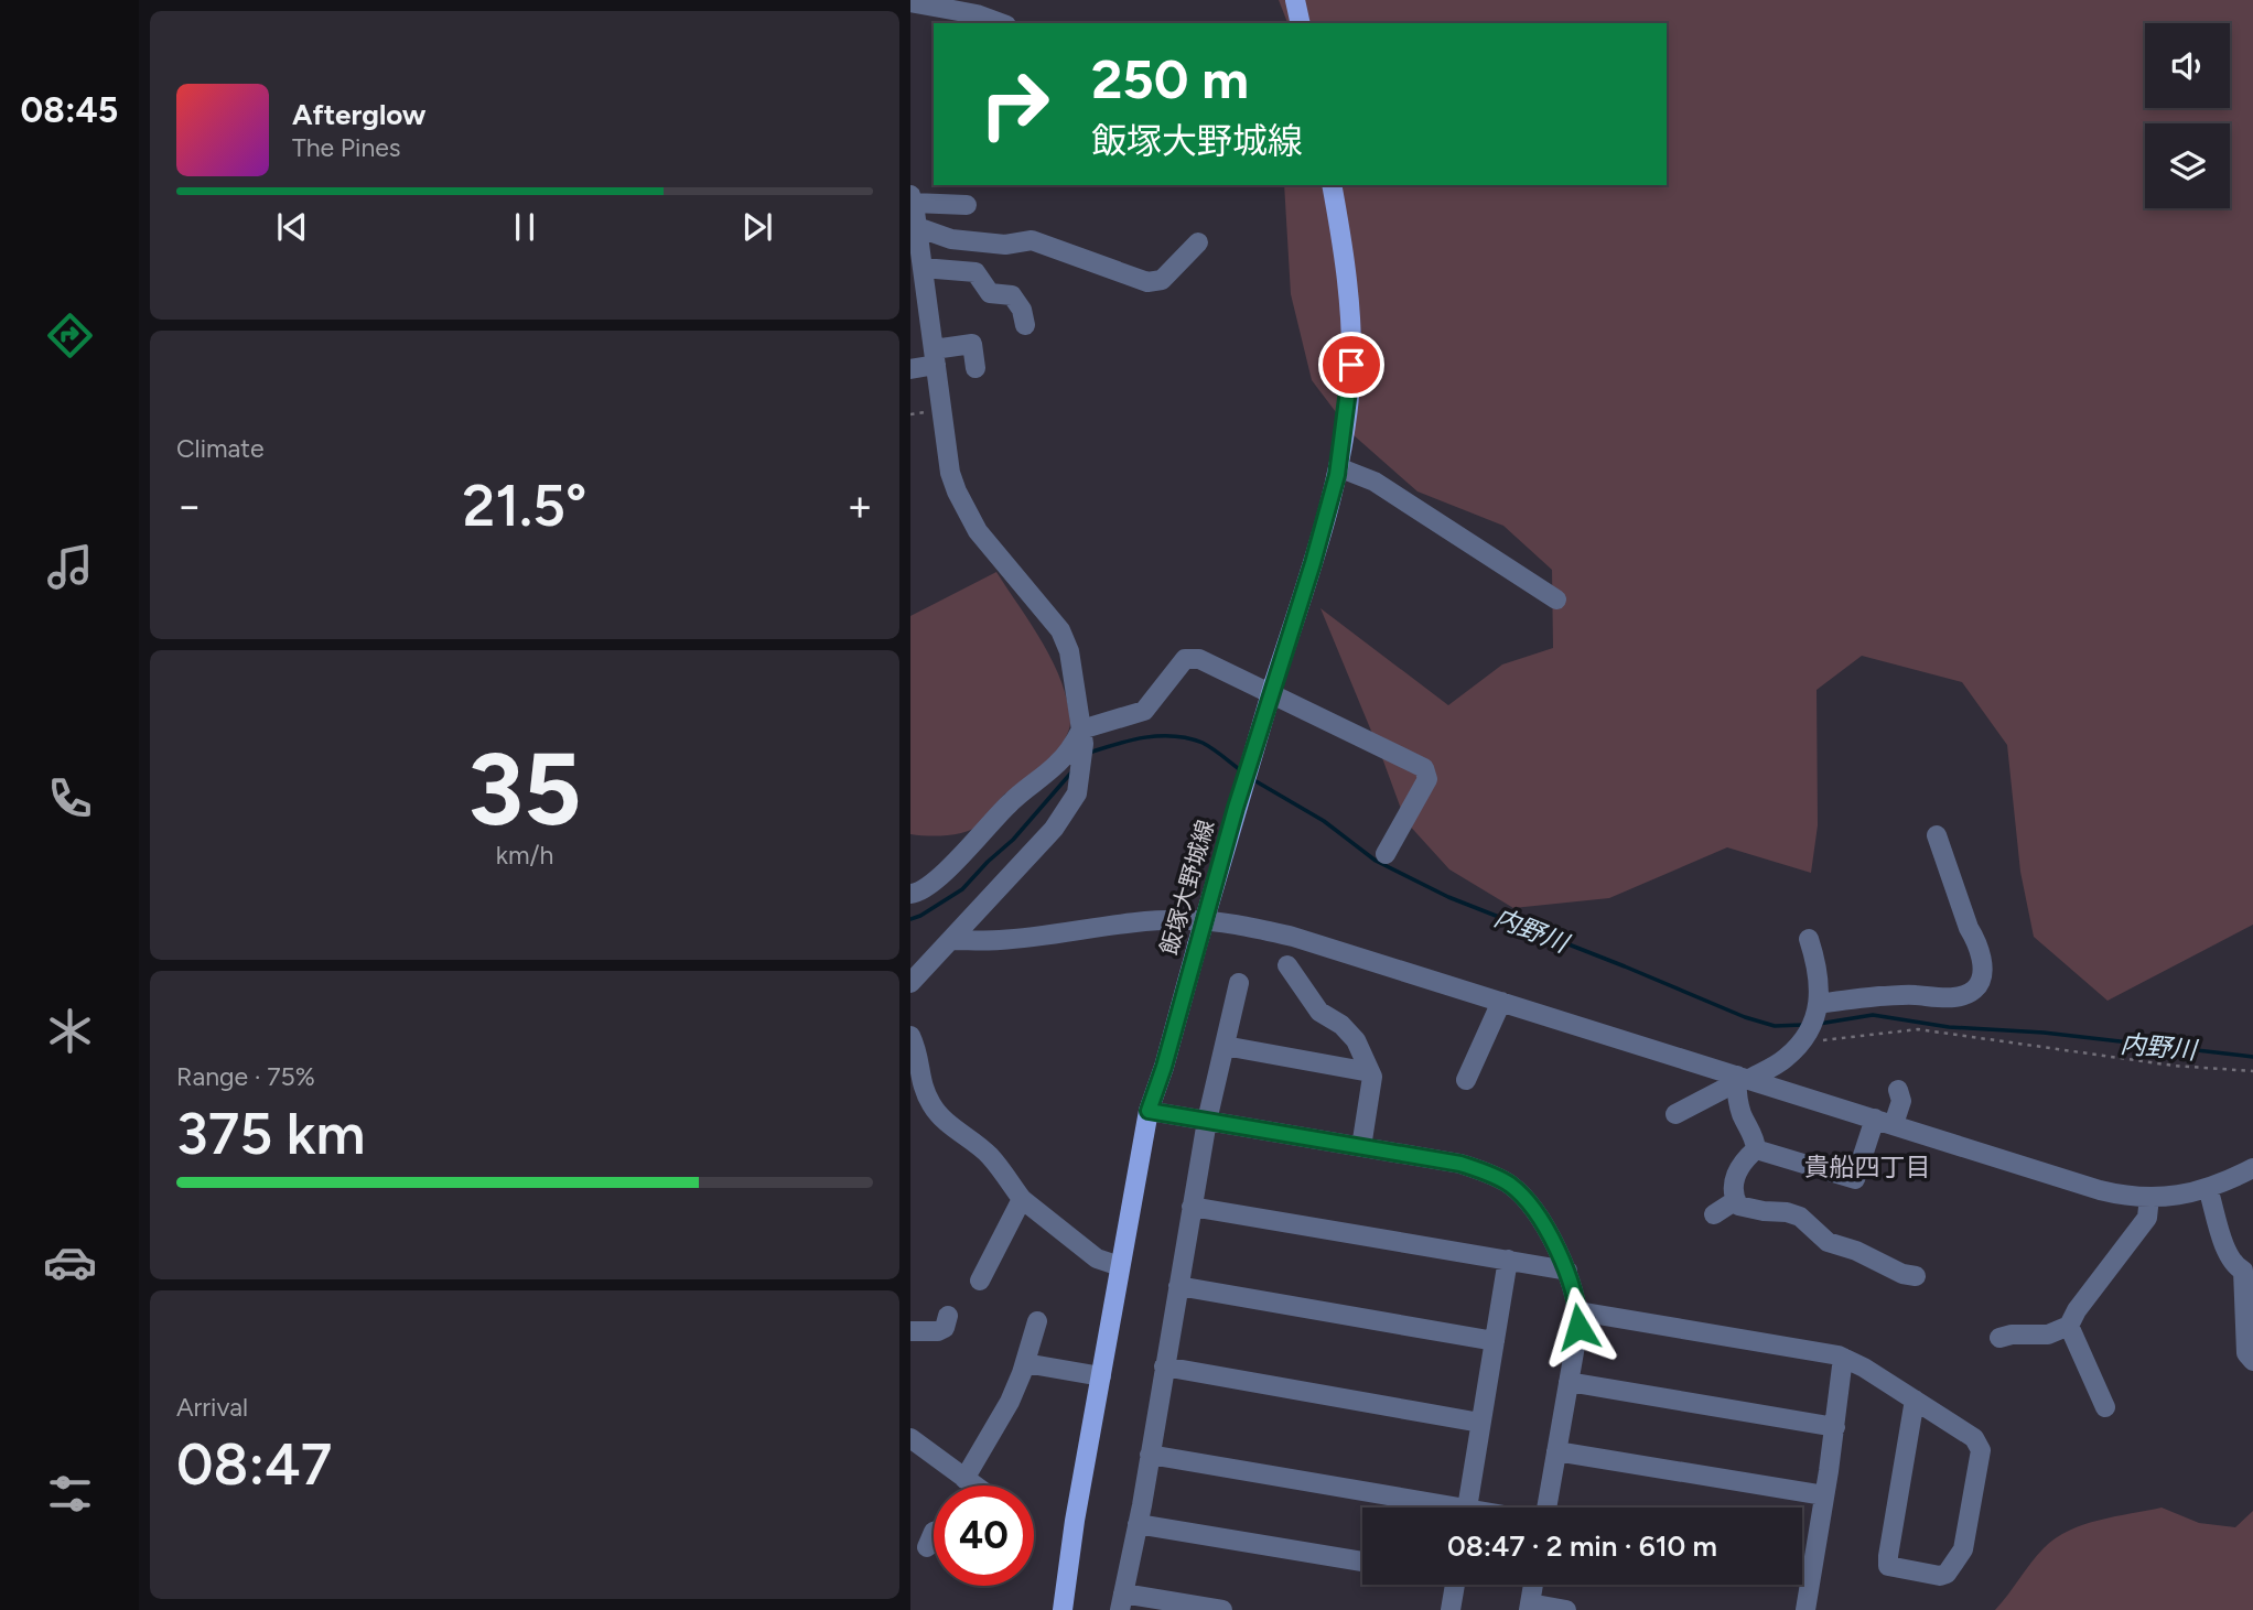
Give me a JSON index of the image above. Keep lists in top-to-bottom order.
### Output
{
  "streets": {
    "main road": ["飯塚大野城線"]
  },
  "districts": ["貴船四丁目"],
  "water": ["内野川"],
  "page": {
    "tabs": "08:45",
    "turn": ["250 m", "飯塚大野城線"],
    "song": ["Afterglow", "The Pines"],
    "tile": [
      "Climate",
      ["35", "km/h"],
      ["Range · 75%", "375 km"],
      ["Arrival", "08:47"]
    ],
    "heat": ["−", "21.5°", "+"],
    "limit": "40",
    "trip": "08:47 · 2 min · 610 m"
  }
}
